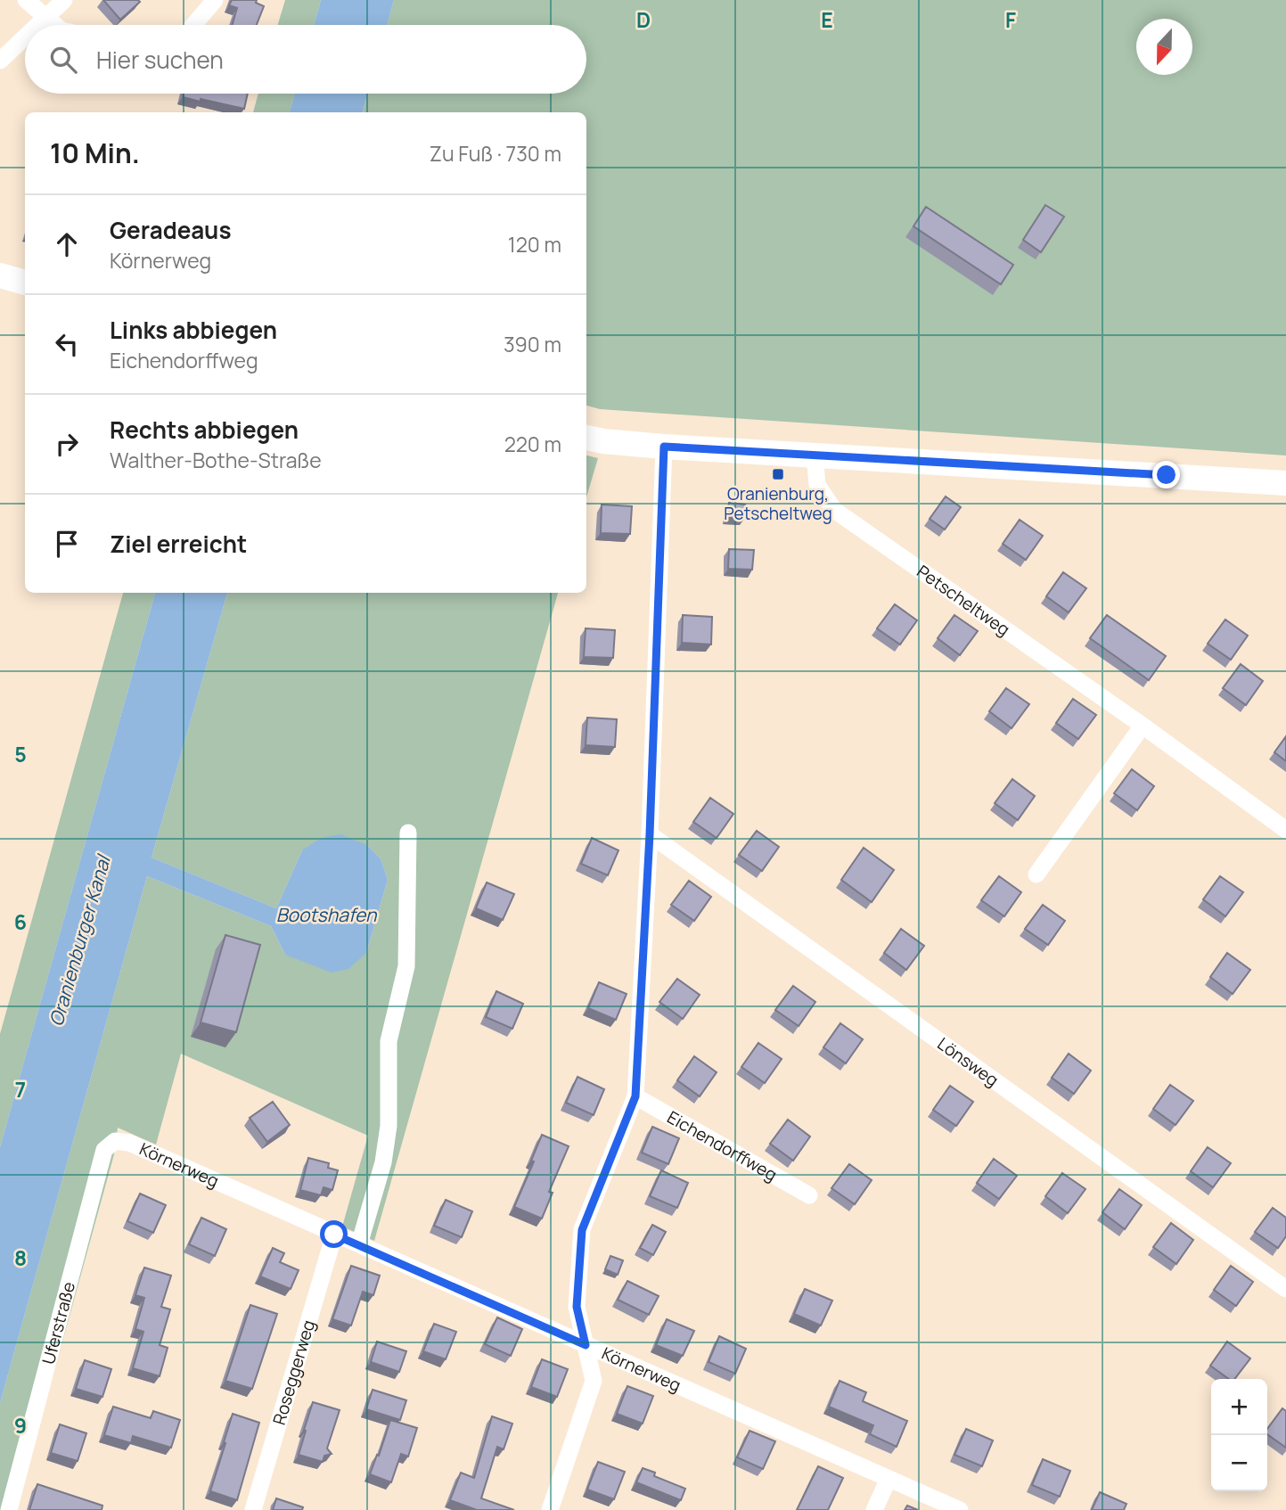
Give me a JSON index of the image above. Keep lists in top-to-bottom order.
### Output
{
  "streets": {
    "street": [
      "Petscheltweg",
      "Lönsweg",
      "Eichendorffweg",
      "Körnerweg",
      "Uferstraße",
      "Roseggerweg"
    ]
  },
  "crossings": [
    ["Körnerweg", "Uferstraße"],
    ["Körnerweg", "Roseggerweg"]
  ],
  "water": ["Bootshafen", "Oranienburger Kanal"],
  "places": {
    "transit": ["Oranienburg, Petscheltweg"]
  },
  "north": "bottom",
  "page": {
    "search": "Hier suchen",
    "heading": ["10 Min.", "Zu Fuß · 730 m"],
    "list": [
      ["Geradeaus", "Körnerweg", "120 m"],
      ["Links abbiegen", "Eichendorffweg", "390 m"],
      ["Rechts abbiegen", "Walther-Bothe-Straße", "220 m"],
      "Ziel erreicht"
    ],
    "map_buttons": ["+", "−"]
  },
  "grid": {
    "columns": ["D", "E", "F"],
    "rows": [
      "5",
      "6",
      "7",
      "8",
      "9"
    ]
  }
}
